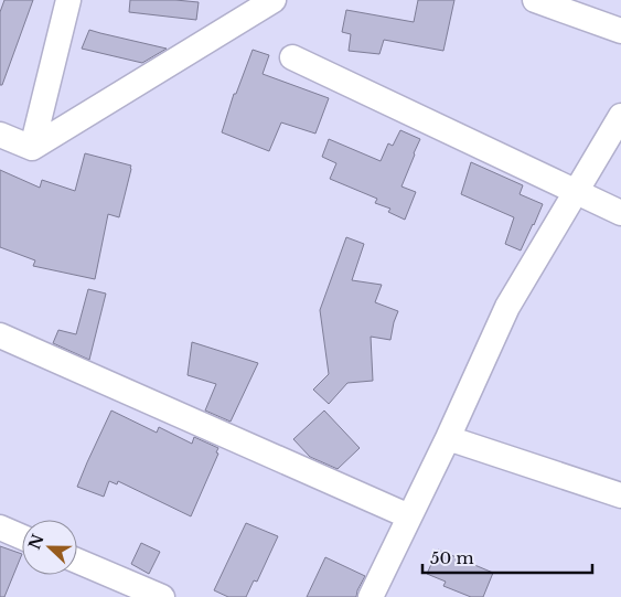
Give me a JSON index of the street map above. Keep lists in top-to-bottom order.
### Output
{
  "scale_bar": "50 m",
  "north": "left"
}
